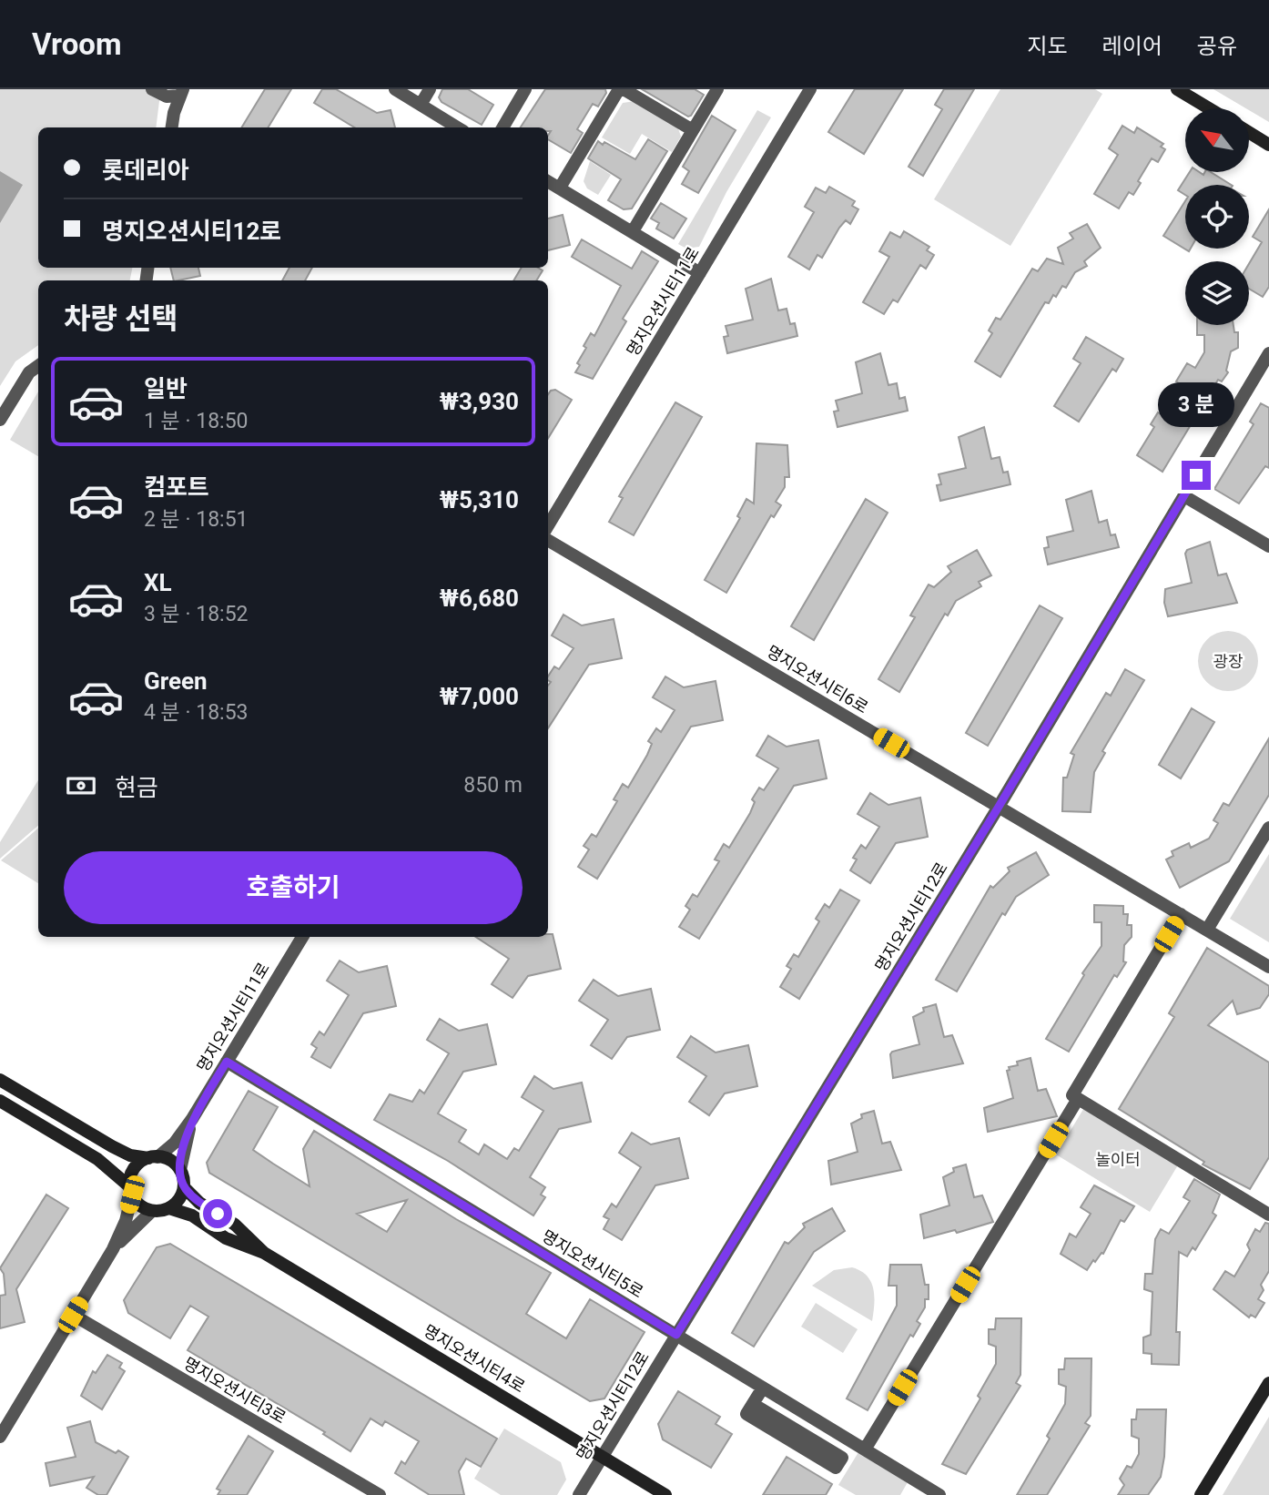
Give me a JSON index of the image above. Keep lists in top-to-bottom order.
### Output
{
  "streets": {
    "main road": ["명지오션시티4로"],
    "street": [
      "명지오션시티11로",
      "명지오션시티6로",
      "명지오션시티12로",
      "명지오션시티5로",
      "명지오션시티3로"
    ]
  },
  "crossings": [
    ["명지오션시티11로", "명지오션시티5로"],
    ["명지오션시티6로", "명지오션시티12로"],
    ["명지오션시티12로", "명지오션시티5로"],
    ["명지오션시티12로", "명지오션시티4로"]
  ],
  "parks": ["광장", "놀이터"],
  "north": "top left",
  "page": {
    "header": "Vroom",
    "nav": ["지도", "레이어", "공유"],
    "banner": ["롯데리아", "명지오션시티12로"],
    "heading": "차량 선택",
    "list": [
      {
        "name": "일반",
        "note": "1 분 · 18:50",
        "value": "₩3,930"
      },
      {
        "name": "컴포트",
        "note": "2 분 · 18:51",
        "value": "₩5,310"
      },
      {
        "name": "XL",
        "note": "3 분 · 18:52",
        "value": "₩6,680"
      },
      {
        "name": "Green",
        "note": "4 분 · 18:53",
        "value": "₩7,000"
      }
    ],
    "bubble": "3 분",
    "pay": ["현금", "850 m"],
    "buttons": "호출하기"
  }
}
